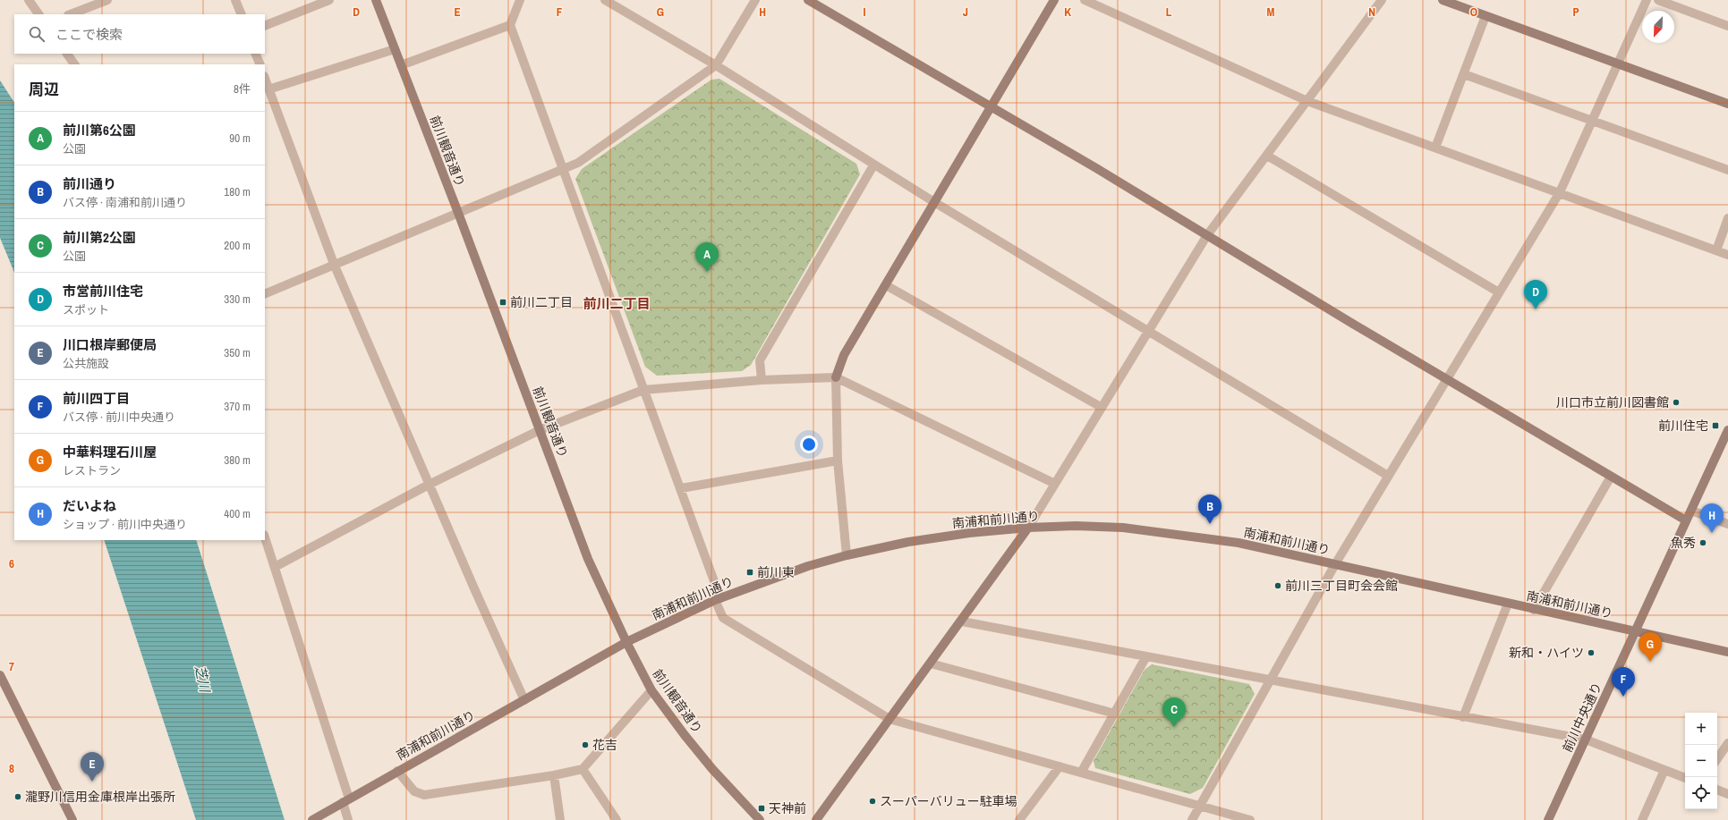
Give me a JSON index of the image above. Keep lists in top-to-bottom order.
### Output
{
  "streets": {
    "street": ["前川観音通り", "南浦和前川通り", "前川中央通り"]
  },
  "crossings": [
    ["前川観音通り", "南浦和前川通り"],
    ["南浦和前川通り", "前川中央通り"]
  ],
  "districts": ["前川二丁目"],
  "water": ["芝川"],
  "places": {
    "transit": [
      "前川二丁目",
      "前川住宅",
      "前川東",
      "天神前"
    ],
    "other": [
      "川口市立前川図書館",
      "魚秀",
      "前川三丁目町会会館",
      "新和・ハイツ",
      "花吉",
      "瀧野川信用金庫根岸出張所",
      "スーパーバリュー駐車場"
    ]
  },
  "north": "bottom left",
  "page": {
    "search": "ここで検索",
    "heading": ["周辺", "8件"],
    "list": [
      {
        "mark": "A",
        "name": "前川第6公園",
        "note": "公園",
        "value": "90 m"
      },
      {
        "mark": "B",
        "name": "前川通り",
        "note": "バス停 · 南浦和前川通り",
        "value": "180 m"
      },
      {
        "mark": "C",
        "name": "前川第2公園",
        "note": "公園",
        "value": "200 m"
      },
      {
        "mark": "D",
        "name": "市営前川住宅",
        "note": "スポット",
        "value": "330 m"
      },
      {
        "mark": "E",
        "name": "川口根岸郵便局",
        "note": "公共施設",
        "value": "350 m"
      },
      {
        "mark": "F",
        "name": "前川四丁目",
        "note": "バス停 · 前川中央通り",
        "value": "370 m"
      },
      {
        "mark": "G",
        "name": "中華料理石川屋",
        "note": "レストラン",
        "value": "380 m"
      },
      {
        "mark": "H",
        "name": "だいよね",
        "note": "ショップ · 前川中央通り",
        "value": "400 m"
      }
    ],
    "pins": [
      "A",
      "D",
      "B",
      "H",
      "G",
      "F",
      "C",
      "E"
    ],
    "map_buttons": ["+", "−"]
  },
  "grid": {
    "columns": [
      "D",
      "E",
      "F",
      "G",
      "H",
      "I",
      "J",
      "K",
      "L",
      "M",
      "N",
      "O",
      "P"
    ],
    "rows": ["6", "7", "8"]
  }
}
